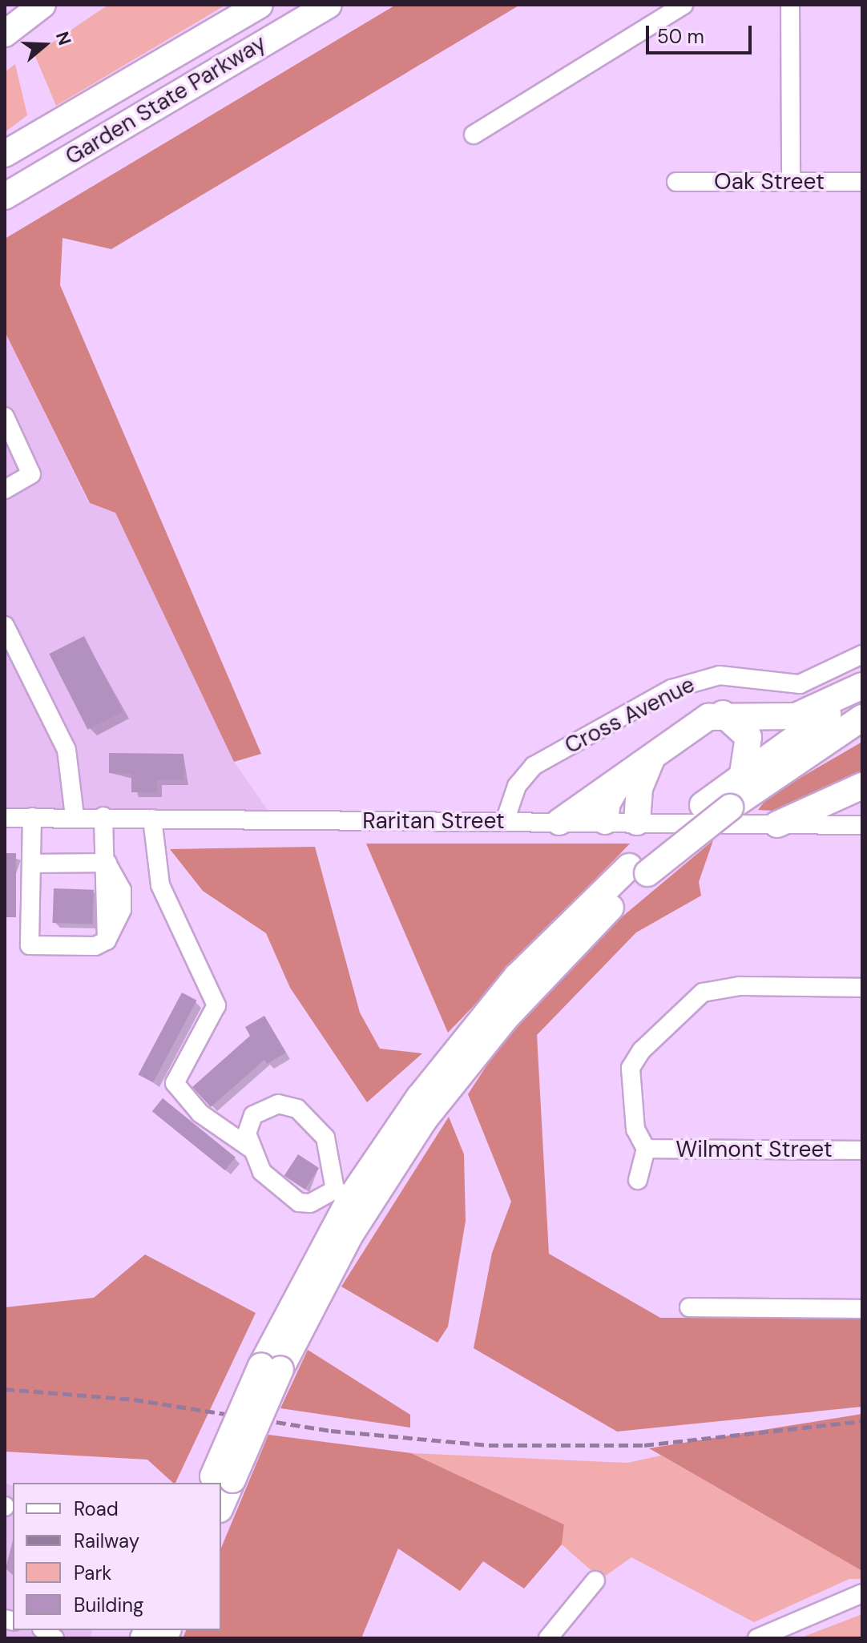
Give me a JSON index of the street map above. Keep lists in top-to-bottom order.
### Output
{
  "streets": {
    "highway": ["Garden State Parkway"],
    "street": [
      "Oak Street",
      "Cross Avenue",
      "Raritan Street",
      "Wilmont Street"
    ]
  },
  "crossings": [
    ["Cross Avenue", "Raritan Street"]
  ],
  "legend": [
    "Road",
    "Railway",
    "Park",
    "Building"
  ],
  "scale_bar": "50 m",
  "north": "right"
}
